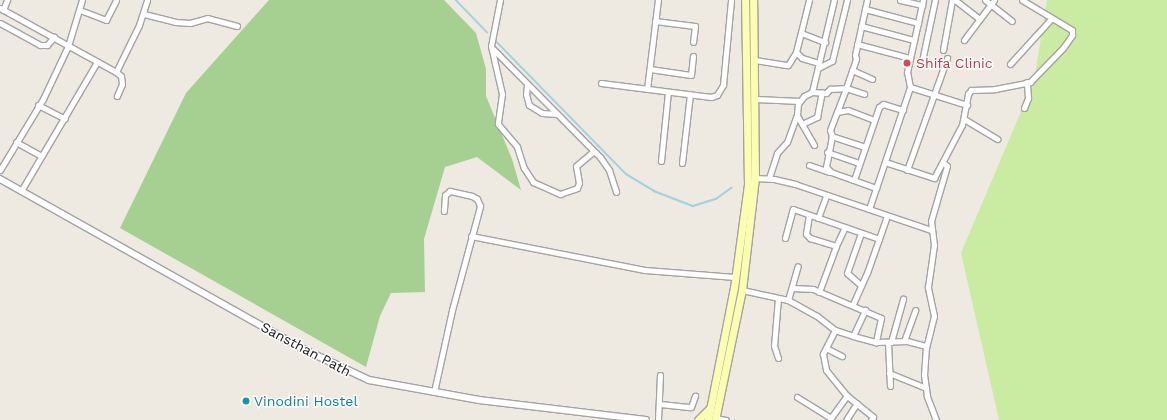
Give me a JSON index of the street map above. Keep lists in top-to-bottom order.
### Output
{
  "streets": {
    "street": ["Sansthan Path"]
  },
  "places": ["Shifa Clinic", "Vinodini Hostel"]
}
